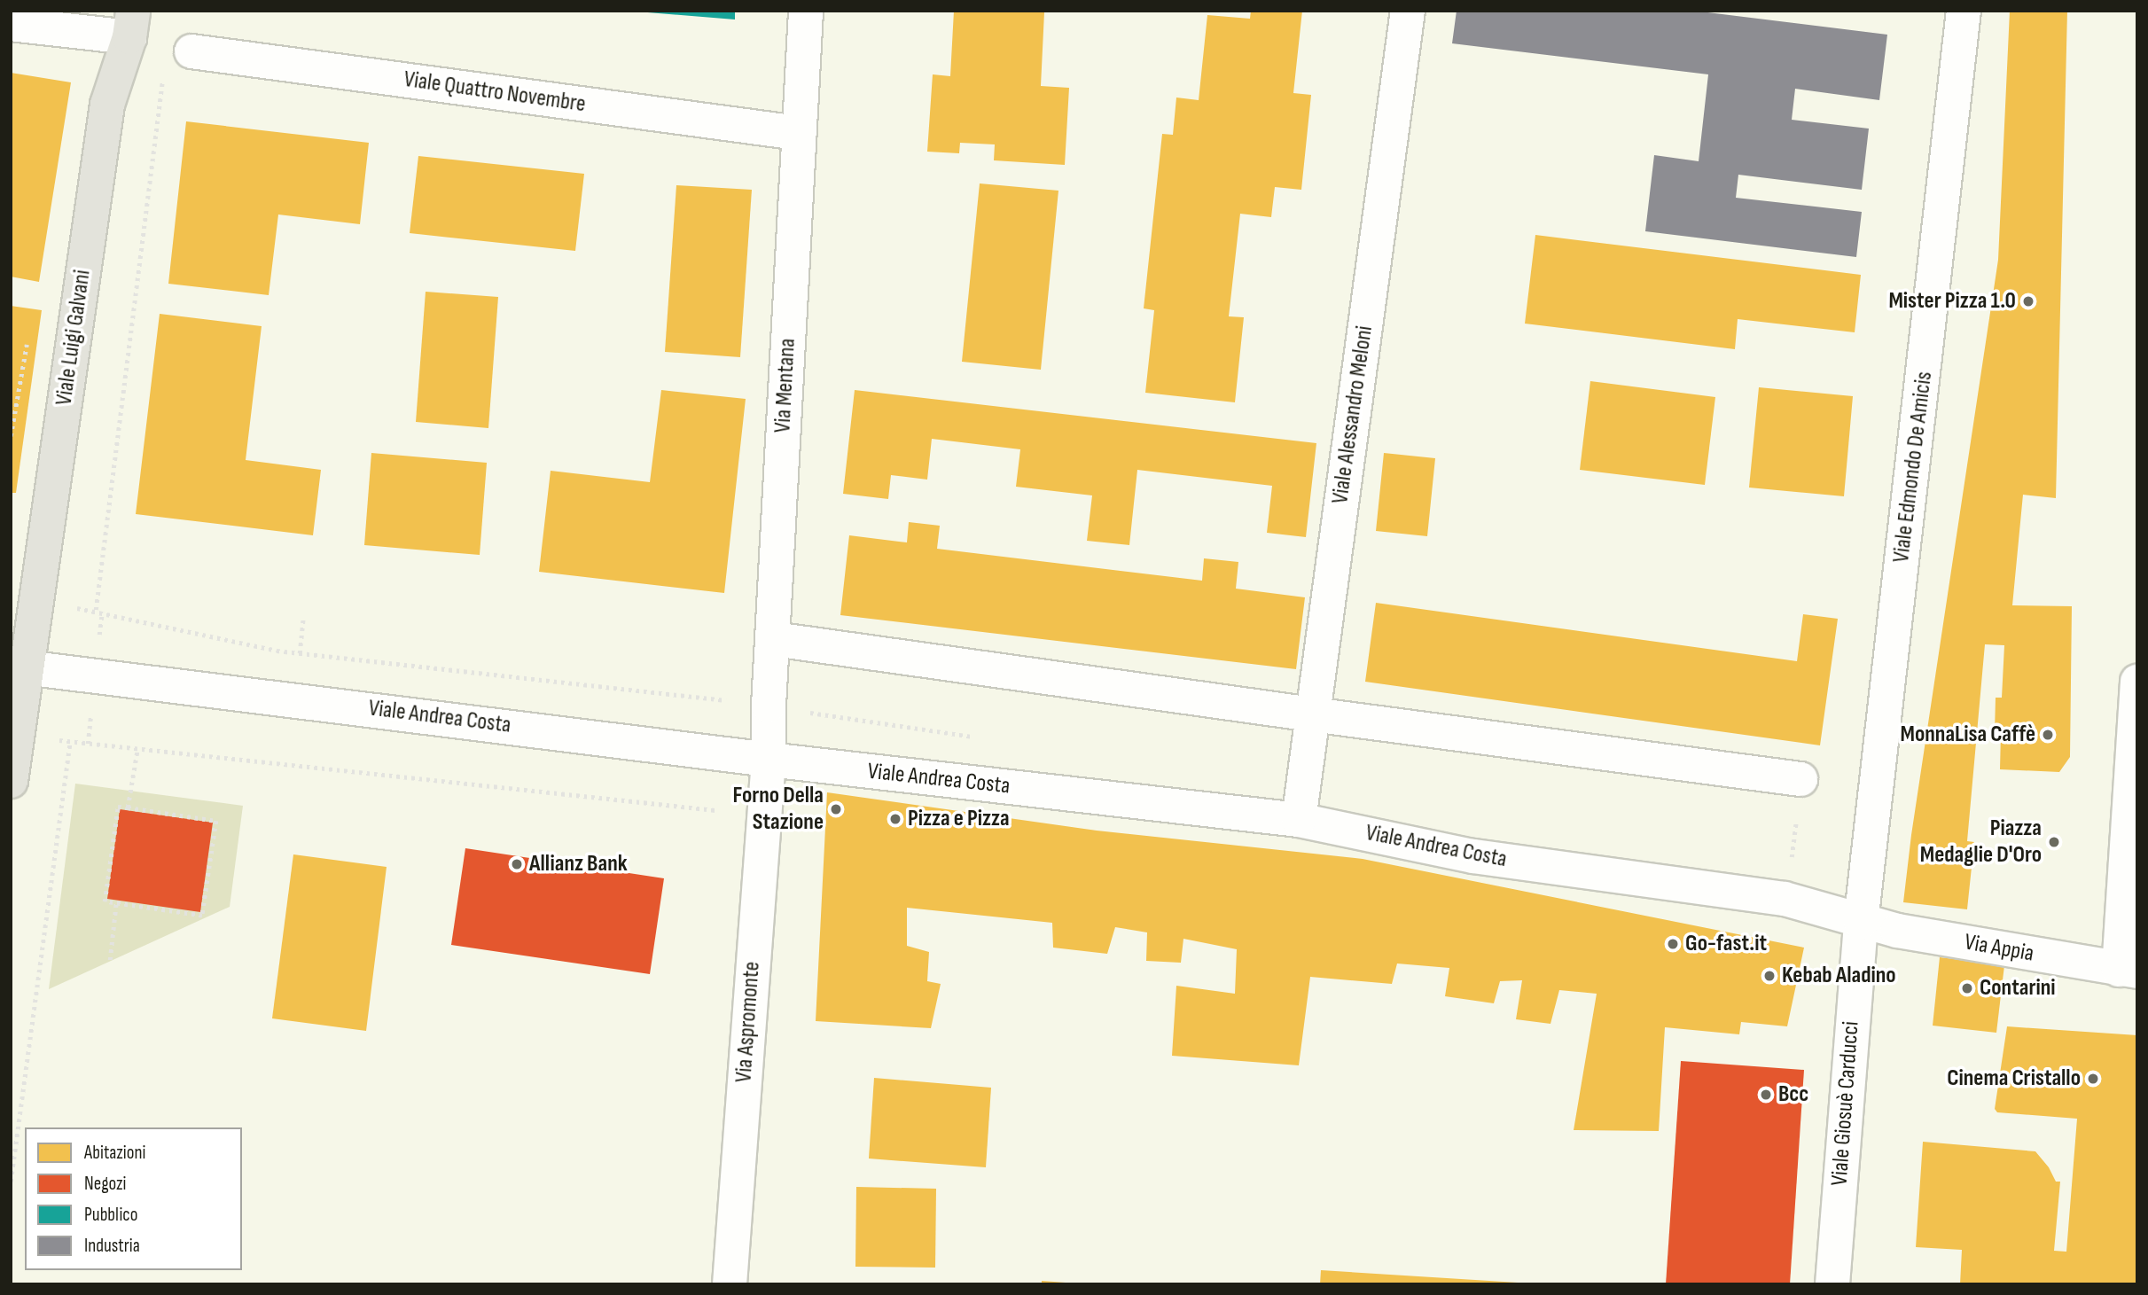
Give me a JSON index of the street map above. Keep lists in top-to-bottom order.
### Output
{
  "streets": {
    "main road": ["Viale Luigi Galvani"],
    "street": [
      "Viale Quattro Novembre",
      "Via Mentana",
      "Viale Alessandro Meloni",
      "Viale Edmondo De Amicis",
      "Viale Andrea Costa",
      "Via Appia",
      "Via Aspromonte",
      "Viale Giosuè Carducci"
    ]
  },
  "crossings": [
    ["Viale Quattro Novembre", "Via Mentana"],
    ["Viale Luigi Galvani", "Viale Andrea Costa"],
    ["Via Mentana", "Viale Andrea Costa"],
    ["Via Mentana", "Via Aspromonte"],
    ["Viale Alessandro Meloni", "Viale Andrea Costa"],
    ["Viale Edmondo De Amicis", "Viale Andrea Costa"],
    ["Viale Edmondo De Amicis", "Via Appia"],
    ["Viale Edmondo De Amicis", "Viale Giosuè Carducci"],
    ["Viale Andrea Costa", "Via Appia"],
    ["Viale Andrea Costa", "Via Aspromonte"],
    ["Viale Andrea Costa", "Viale Giosuè Carducci"],
    ["Via Appia", "Viale Giosuè Carducci"]
  ],
  "places": [
    "Mister Pizza 1.0",
    "MonnaLisa Caffè",
    "Forno Della Stazione",
    "Pizza e Pizza",
    "Piazza Medaglie D'Oro",
    "Allianz Bank",
    "Go-fast.it",
    "Kebab Aladino",
    "Contarini",
    "Cinema Cristallo",
    "Bcc"
  ],
  "legend": [
    "Abitazioni",
    "Negozi",
    "Pubblico",
    "Industria"
  ]
}
